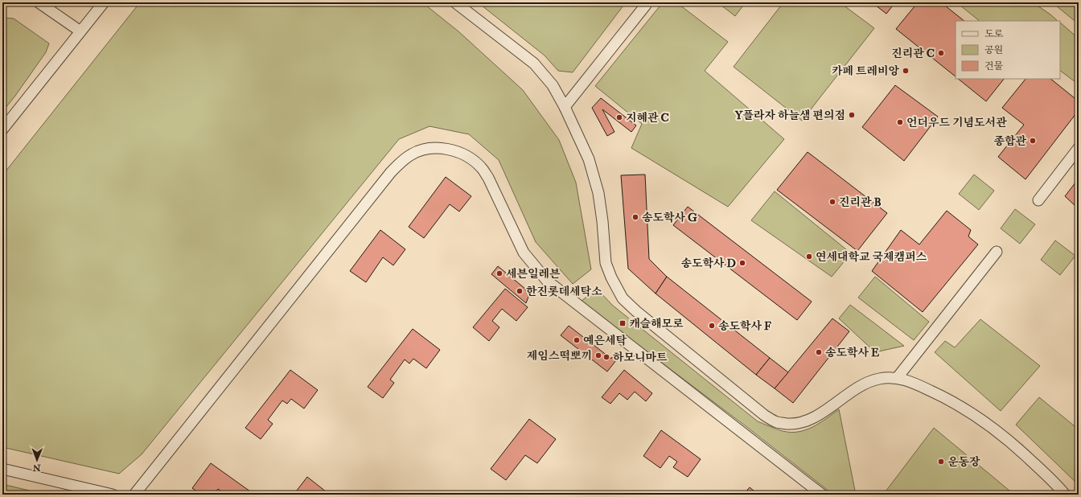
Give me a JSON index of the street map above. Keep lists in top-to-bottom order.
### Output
{
  "places": {
    "other": [
      "진리관 C",
      "카페 트레비앙",
      "Y플라자 하늘샘 편의점",
      "지혜관 C",
      "언더우드 기념도서관",
      "종합관",
      "진리관 B",
      "송도학사 G",
      "연세대학교 국제캠퍼스",
      "송도학사 D",
      "세븐일레븐",
      "한진롯데세탁소",
      "송도학사 F",
      "예은세탁",
      "송도학사 E",
      "제임스떡뽀끼",
      "하모니마트",
      "운동장"
    ],
    "transit": ["캐슬해모로"]
  },
  "legend": ["도로", "공원", "건물"],
  "north": "bottom"
}
